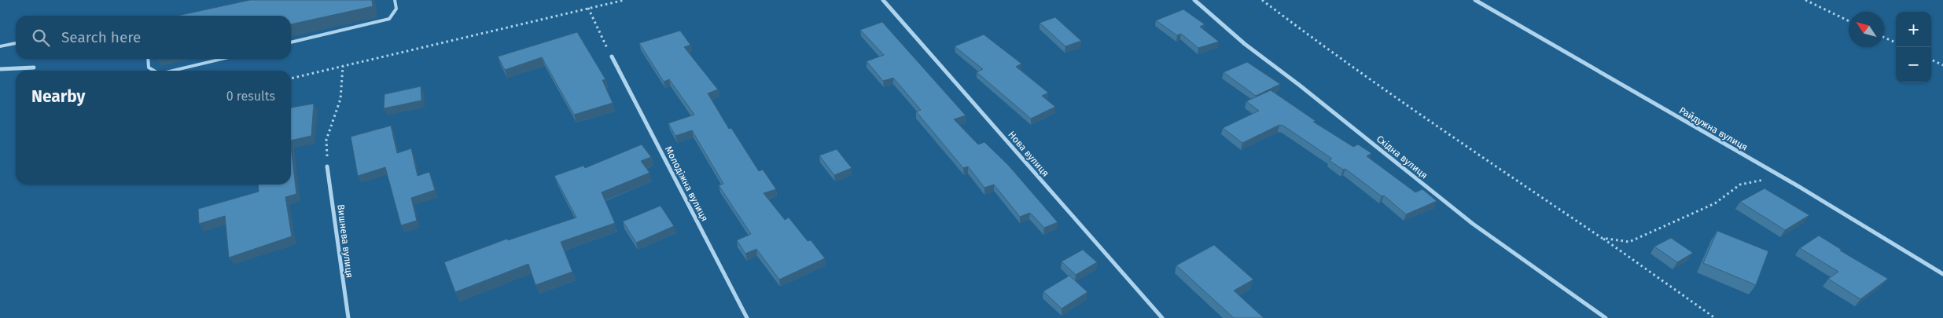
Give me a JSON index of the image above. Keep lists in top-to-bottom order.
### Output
{
  "streets": {
    "street": [
      "Райдужна вулиця",
      "Нова вулиця",
      "Східна вулиця",
      "Молодіжна вулиця",
      "Вишнева вулиця"
    ]
  },
  "north": "top left",
  "page": {
    "map_buttons": ["+", "−"],
    "search": "Search here",
    "heading": ["Nearby", "0 results"]
  }
}
